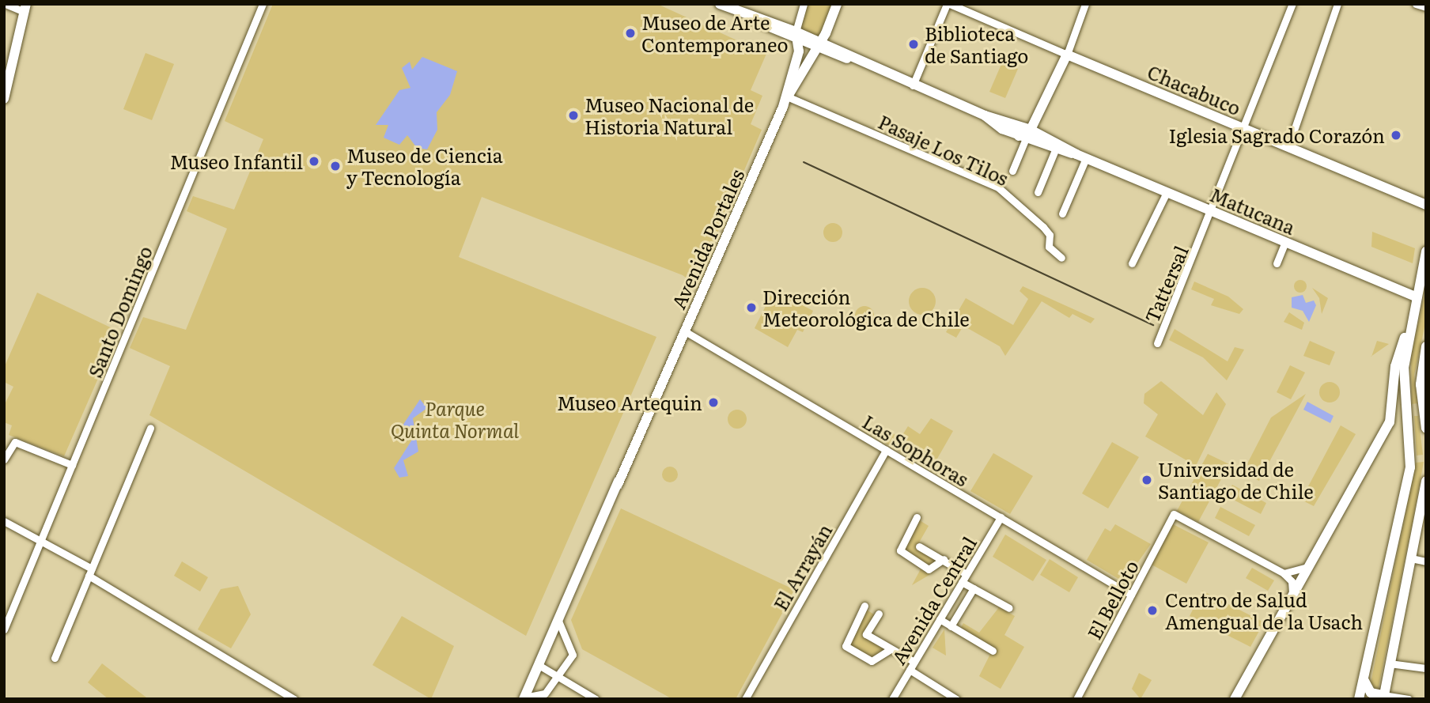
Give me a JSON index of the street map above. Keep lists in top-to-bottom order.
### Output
{
  "streets": {
    "main road": ["Chacabuco", "Matucana", "Avenida Portales"],
    "street": [
      "Pasaje Los Tilos",
      "Tattersal",
      "Santo Domingo",
      "Las Sophoras",
      "El Arrayán",
      "El Belloto",
      "Avenida Central"
    ]
  },
  "crossings": [
    ["Chacabuco", "Tattersal"],
    ["Pasaje Los Tilos", "Avenida Portales"],
    ["Matucana", "Avenida Portales"],
    ["Matucana", "Tattersal"],
    ["Avenida Portales", "Las Sophoras"],
    ["Las Sophoras", "El Arrayán"],
    ["Las Sophoras", "El Belloto"],
    ["Las Sophoras", "Avenida Central"]
  ],
  "parks": ["Parque Quinta Normal"],
  "places": [
    "Museo de Arte Contemporaneo",
    "Biblioteca de Santiago",
    "Museo Nacional de Historia Natural",
    "Iglesia Sagrado Corazón",
    "Museo Infantil",
    "Museo de Ciencia y Tecnología",
    "Dirección Meteorológica de Chile",
    "Museo Artequin",
    "Universidad de Santiago de Chile",
    "Centro de Salud Amengual de la Usach"
  ]
}
